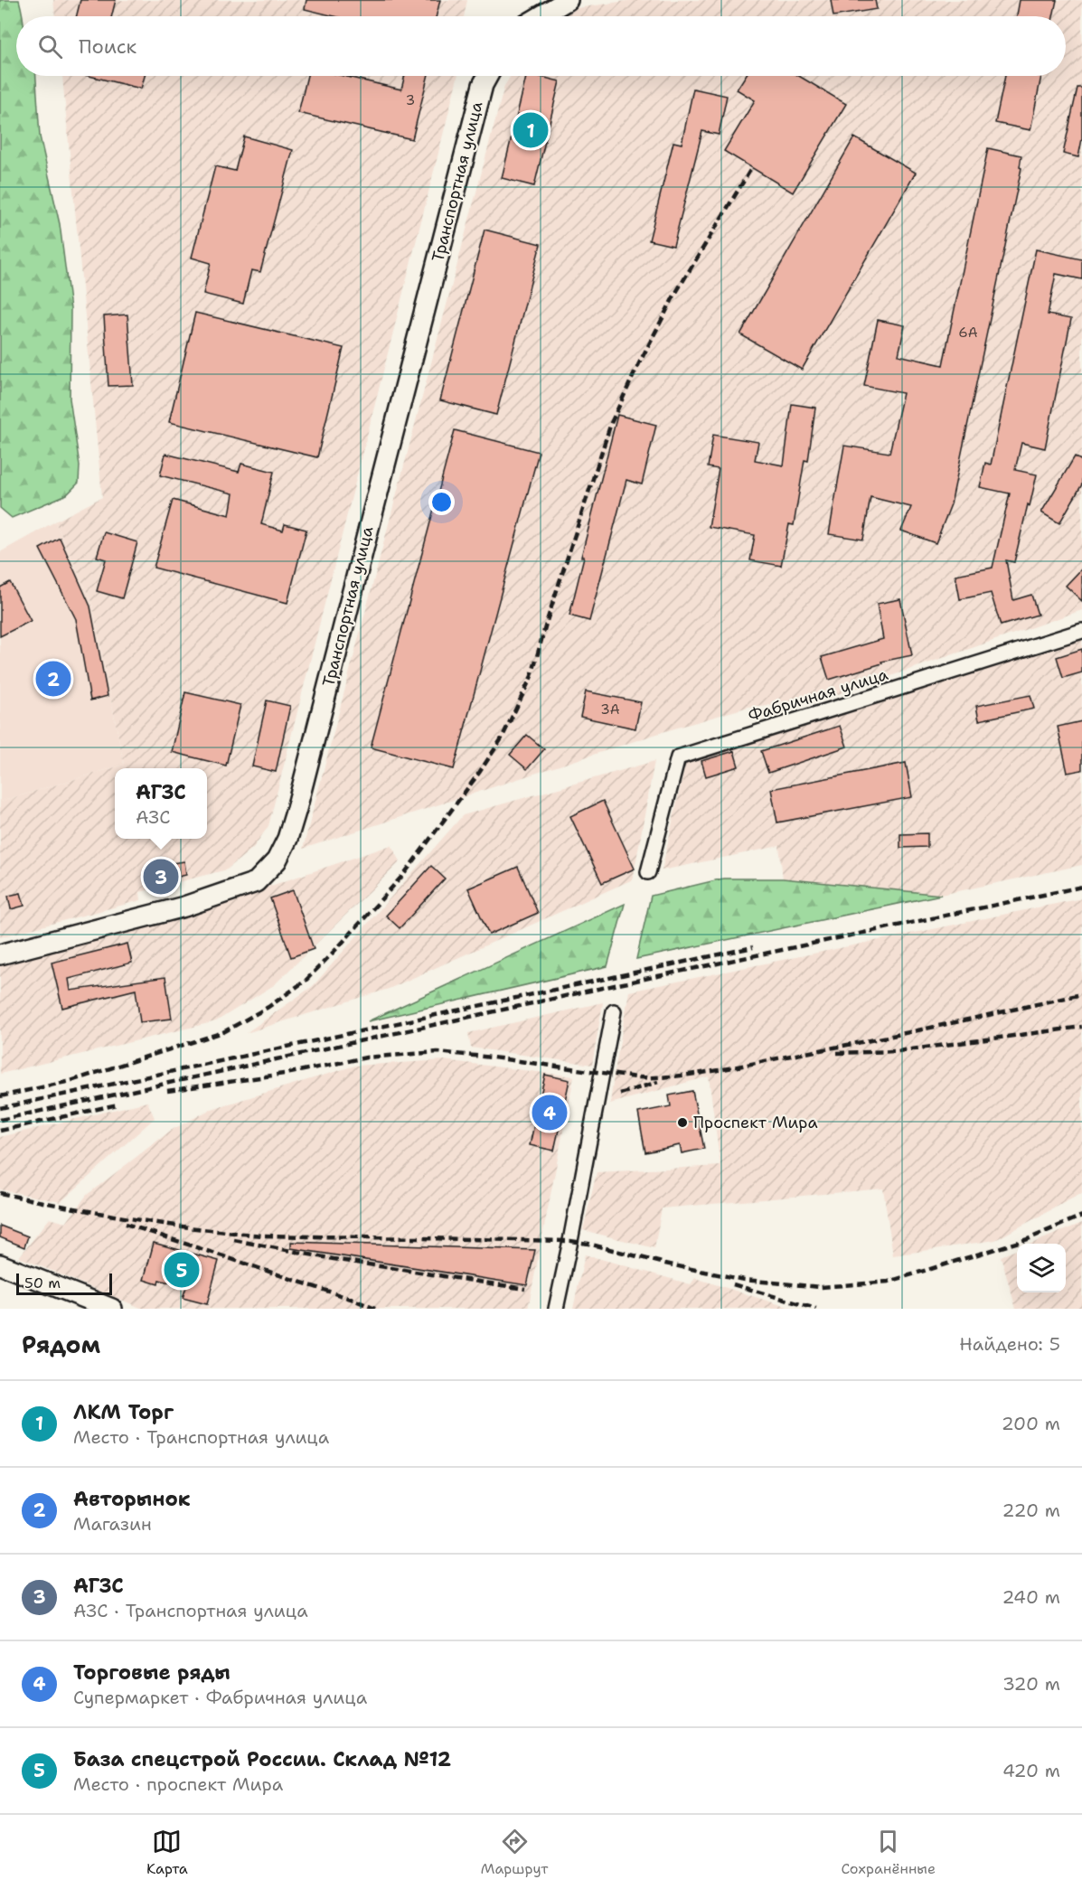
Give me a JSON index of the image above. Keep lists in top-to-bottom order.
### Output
{
  "streets": {
    "street": ["Транспортная улица", "Фабричная улица"]
  },
  "places": ["Проспект Мира"],
  "house_numbers": ["3", "6А", "3А"],
  "scale_bar": "50 m",
  "page": {
    "search": "Поиск",
    "pins": [
      "1",
      "2",
      "3",
      "4",
      "5"
    ],
    "popup": ["АГЗС", "АЗС"],
    "scale": "50 m",
    "heading": ["Рядом", "Найдено: 5"],
    "list": [
      {
        "mark": "1",
        "name": "ЛКМ Торг",
        "note": "Место · Транспортная улица",
        "value": "200 m"
      },
      {
        "mark": "2",
        "name": "Авторынок",
        "note": "Магазин",
        "value": "220 m"
      },
      {
        "mark": "3",
        "name": "АГЗС",
        "note": "АЗС · Транспортная улица",
        "value": "240 m"
      },
      {
        "mark": "4",
        "name": "Торговые ряды",
        "note": "Супермаркет · Фабричная улица",
        "value": "320 m"
      },
      {
        "mark": "5",
        "name": "База спецстрой России. Склад №12",
        "note": "Место · проспект Мира",
        "value": "420 m"
      }
    ],
    "nav": ["Карта", "Маршрут", "Сохранённые"]
  }
}
